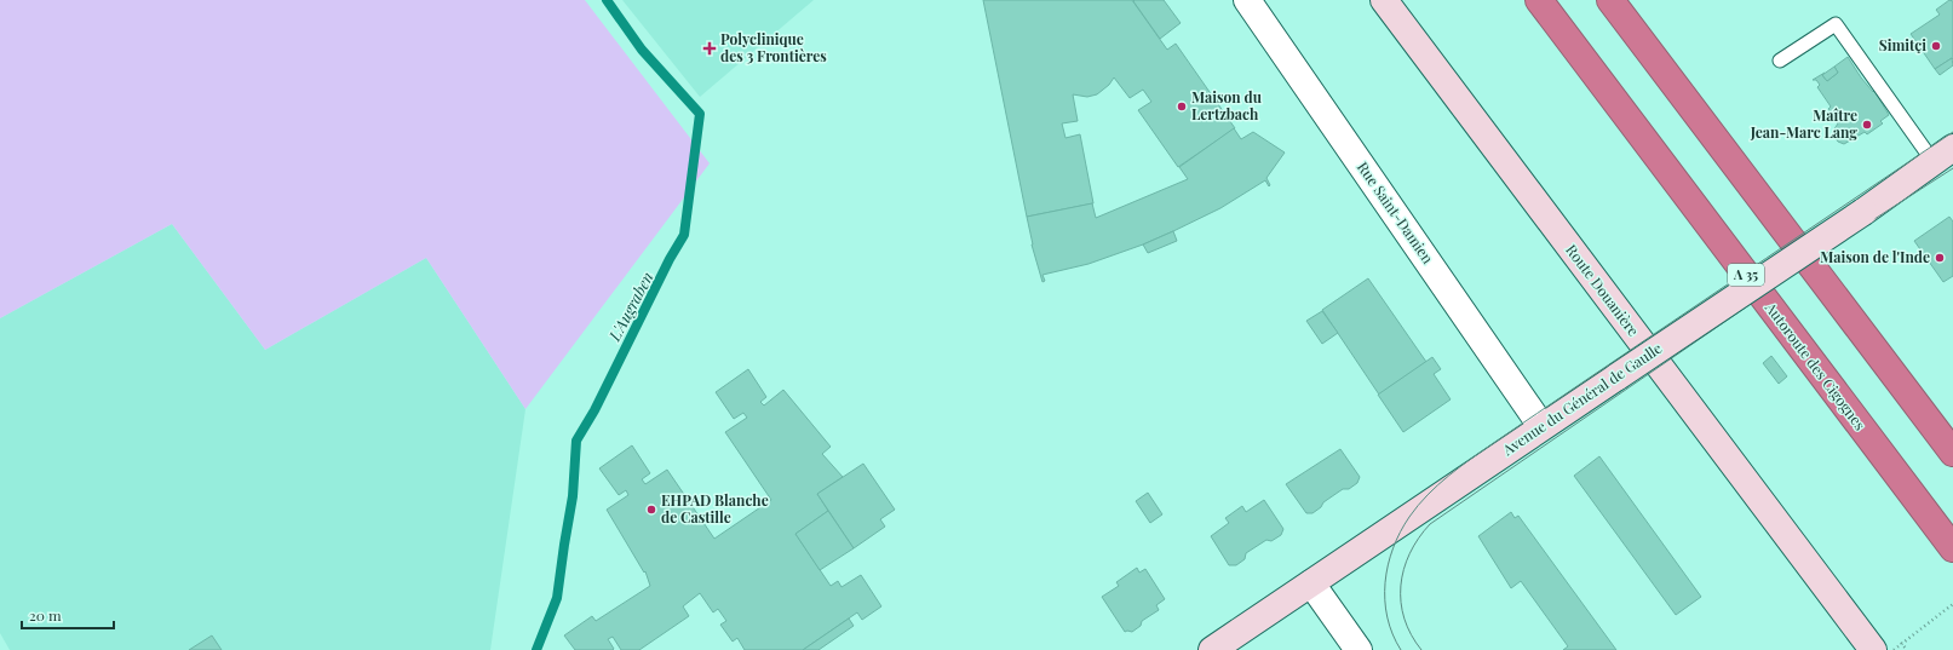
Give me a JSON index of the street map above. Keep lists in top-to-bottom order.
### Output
{
  "streets": {
    "highway": ["A 35", "Autoroute des Cigognes"],
    "main road": ["Route Douanière", "Avenue du Général de Gaulle"],
    "street": ["Rue Saint-Damien"]
  },
  "crossings": [
    ["Rue Saint-Damien", "Avenue du Général de Gaulle"]
  ],
  "water": ["L'Augraben"],
  "places": {
    "other": [
      "Simitçi",
      "Maison du Lertzbach",
      "Maître Jean-Marc Lang",
      "Maison de l'Inde",
      "EHPAD Blanche de Castille"
    ],
    "health": ["Polyclinique des 3 Frontières"]
  },
  "scale_bar": "20 m"
}
